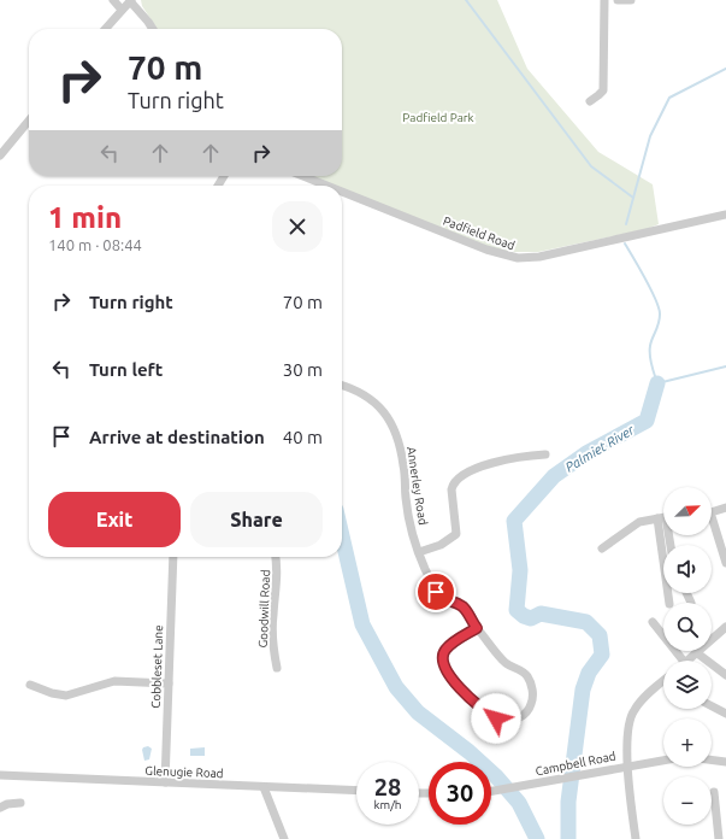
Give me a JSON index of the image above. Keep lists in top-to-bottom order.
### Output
{
  "streets": {
    "street": [
      "Padfield Road",
      "Annerley Road",
      "Goodwill Road",
      "Cobbleset Lane",
      "Campbell Road",
      "Glenugie Road"
    ]
  },
  "crossings": [
    ["Cobbleset Lane", "Glenugie Road"]
  ],
  "water": ["Palmiet River"],
  "parks": ["Padfield Park"],
  "north": "top right",
  "page": {
    "turn": ["70 m", "Turn right"],
    "heading": ["1 min", "140 m · 08:44"],
    "list": [
      {
        "name": "Turn right",
        "value": "70 m"
      },
      {
        "name": "Turn left",
        "value": "30 m"
      },
      {
        "name": "Arrive at destination",
        "value": "40 m"
      }
    ],
    "buttons": ["Exit", "Share"],
    "map_buttons": ["+", "−"],
    "speed": "28 km/h",
    "limit": "30"
  }
}
